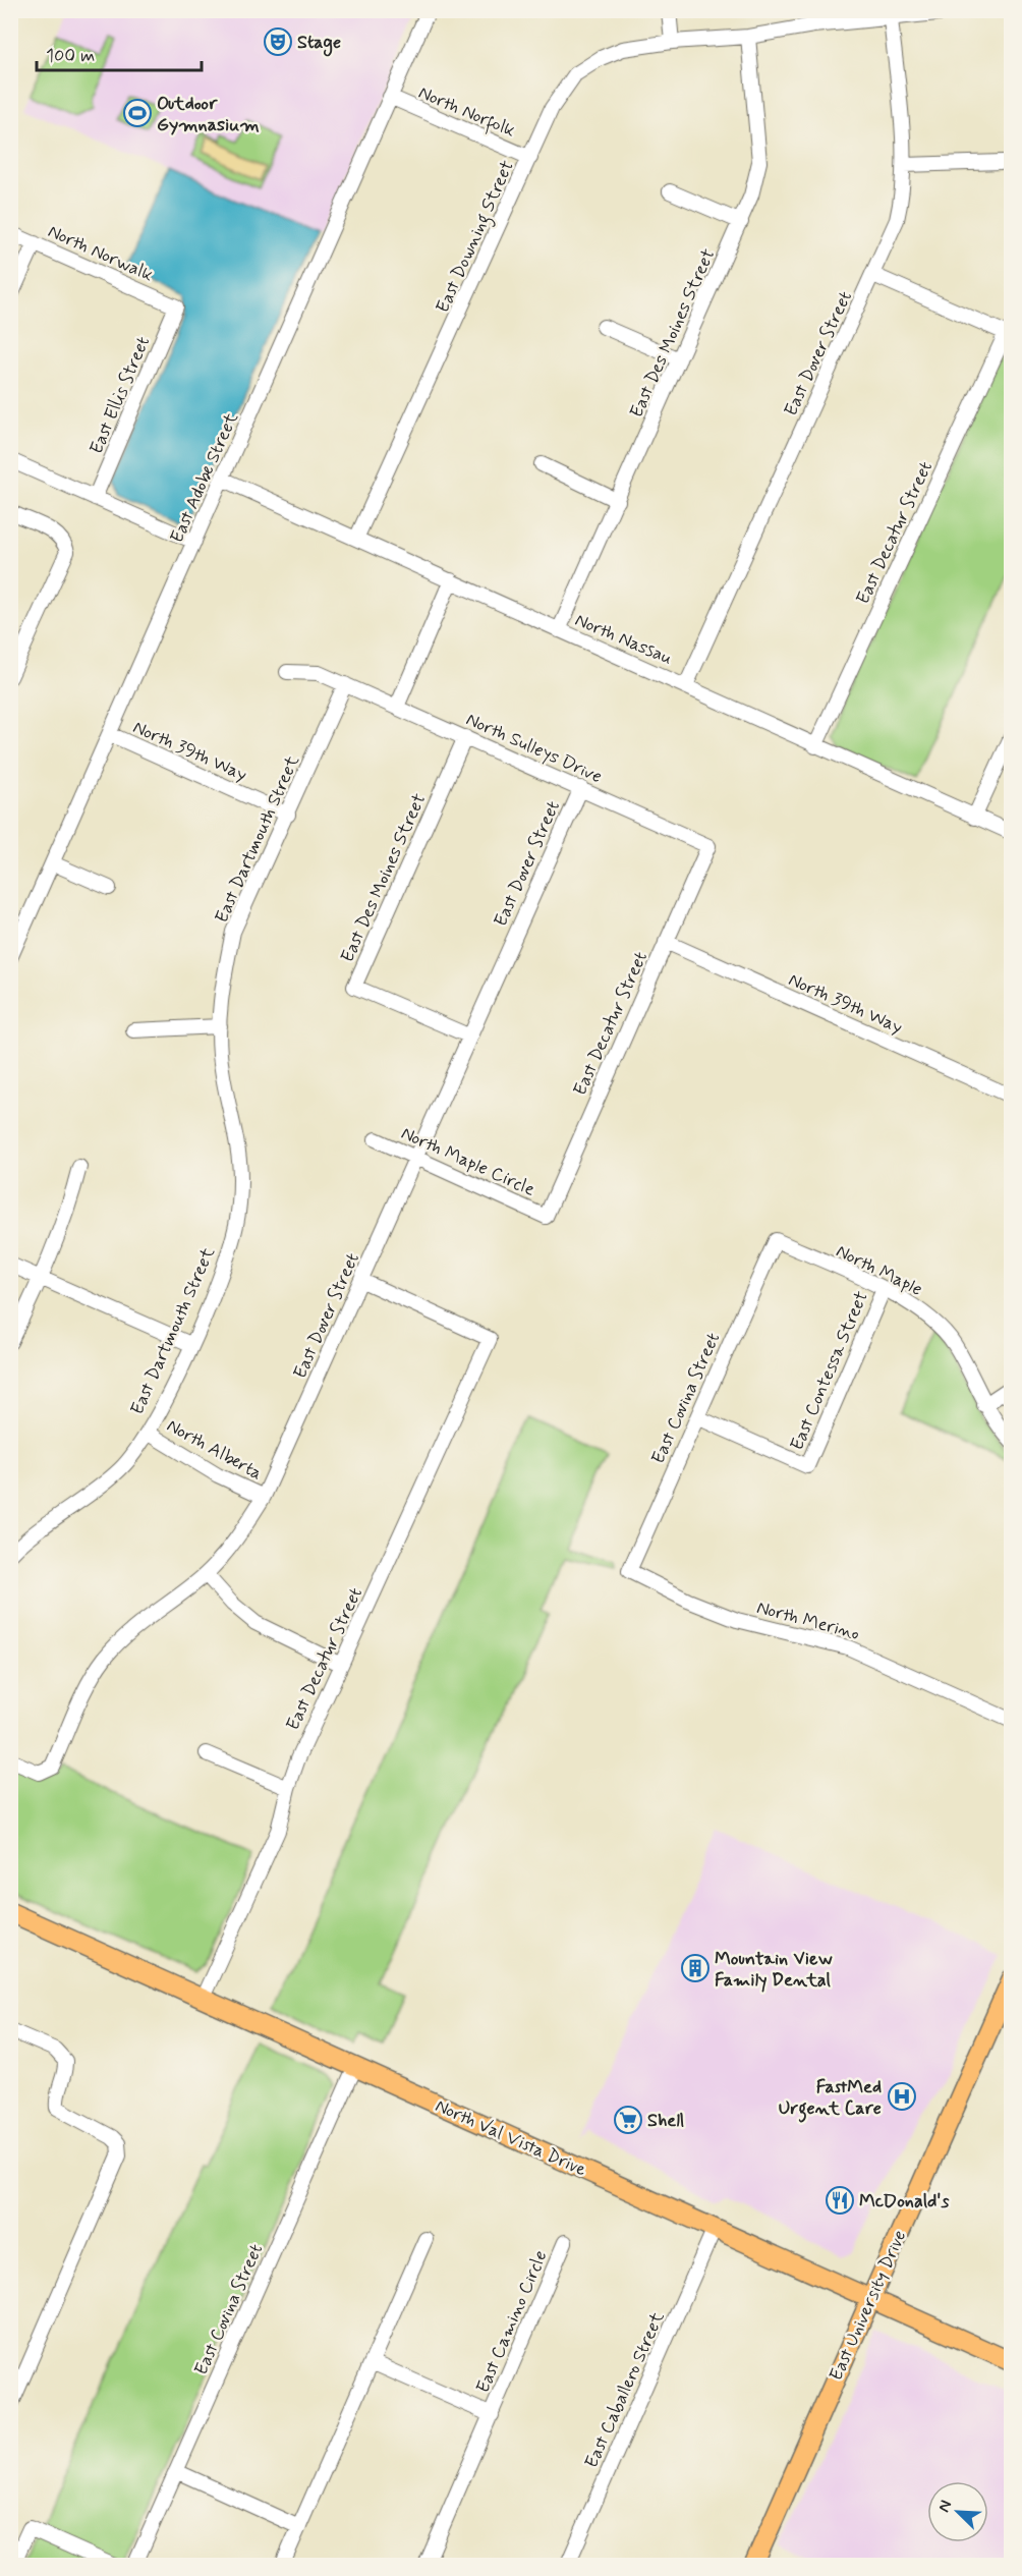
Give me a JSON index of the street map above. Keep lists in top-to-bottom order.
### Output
{
  "streets": {
    "main road": ["North Val Vista Drive", "East University Drive"],
    "street": [
      "North Norfolk",
      "East Downing Street",
      "North Norwalk",
      "East Des Moines Street",
      "East Dover Street",
      "East Ellis Street",
      "East Adobe Street",
      "East Decatur Street",
      "North Nassau",
      "North Sulleys Drive",
      "North 39th Way",
      "East Dartmouth Street",
      "North Maple Circle",
      "North Maple",
      "East Contessa Street",
      "East Covina Street",
      "North Alberta",
      "North Merino",
      "East Camino Circle",
      "East Caballero Street"
    ]
  },
  "crossings": [
    ["North Norfolk", "East Downing Street"],
    ["North Norfolk", "East Adobe Street"],
    ["East Downing Street", "East Des Moines Street"],
    ["East Downing Street", "East Dover Street"],
    ["East Downing Street", "North Nassau"],
    ["North Norwalk", "East Ellis Street"],
    ["East Des Moines Street", "East Dover Street"],
    ["East Des Moines Street", "North Nassau"],
    ["East Des Moines Street", "North Sulleys Drive"],
    ["East Dover Street", "East Decatur Street"],
    ["East Dover Street", "North Nassau"],
    ["East Dover Street", "North Sulleys Drive"],
    ["East Dover Street", "North Maple Circle"],
    ["East Dover Street", "North Alberta"],
    ["East Adobe Street", "North Nassau"],
    ["East Adobe Street", "North 39th Way"],
    ["East Decatur Street", "North Nassau"],
    ["East Decatur Street", "North Sulleys Drive"],
    ["East Decatur Street", "North 39th Way"],
    ["East Decatur Street", "North Maple Circle"],
    ["East Decatur Street", "North Val Vista Drive"],
    ["North Sulleys Drive", "East Dartmouth Street"],
    ["North 39th Way", "East Dartmouth Street"],
    ["East Dartmouth Street", "North Alberta"],
    ["North Maple", "East Contessa Street"],
    ["North Maple", "East Covina Street"],
    ["East Contessa Street", "East Covina Street"],
    ["East Covina Street", "North Merino"],
    ["East Covina Street", "North Val Vista Drive"],
    ["North Val Vista Drive", "East University Drive"],
    ["North Val Vista Drive", "East Caballero Street"]
  ],
  "places": {
    "theatre": ["Stage"],
    "sports": ["Outdoor Gymnasium"],
    "building": ["Mountain View Family Dental"],
    "hospital": ["FastMed Urgent Care"],
    "supermarket": ["Shell"],
    "restaurant": ["McDonald's"]
  },
  "scale_bar": "100 m",
  "north": "top left"
}
